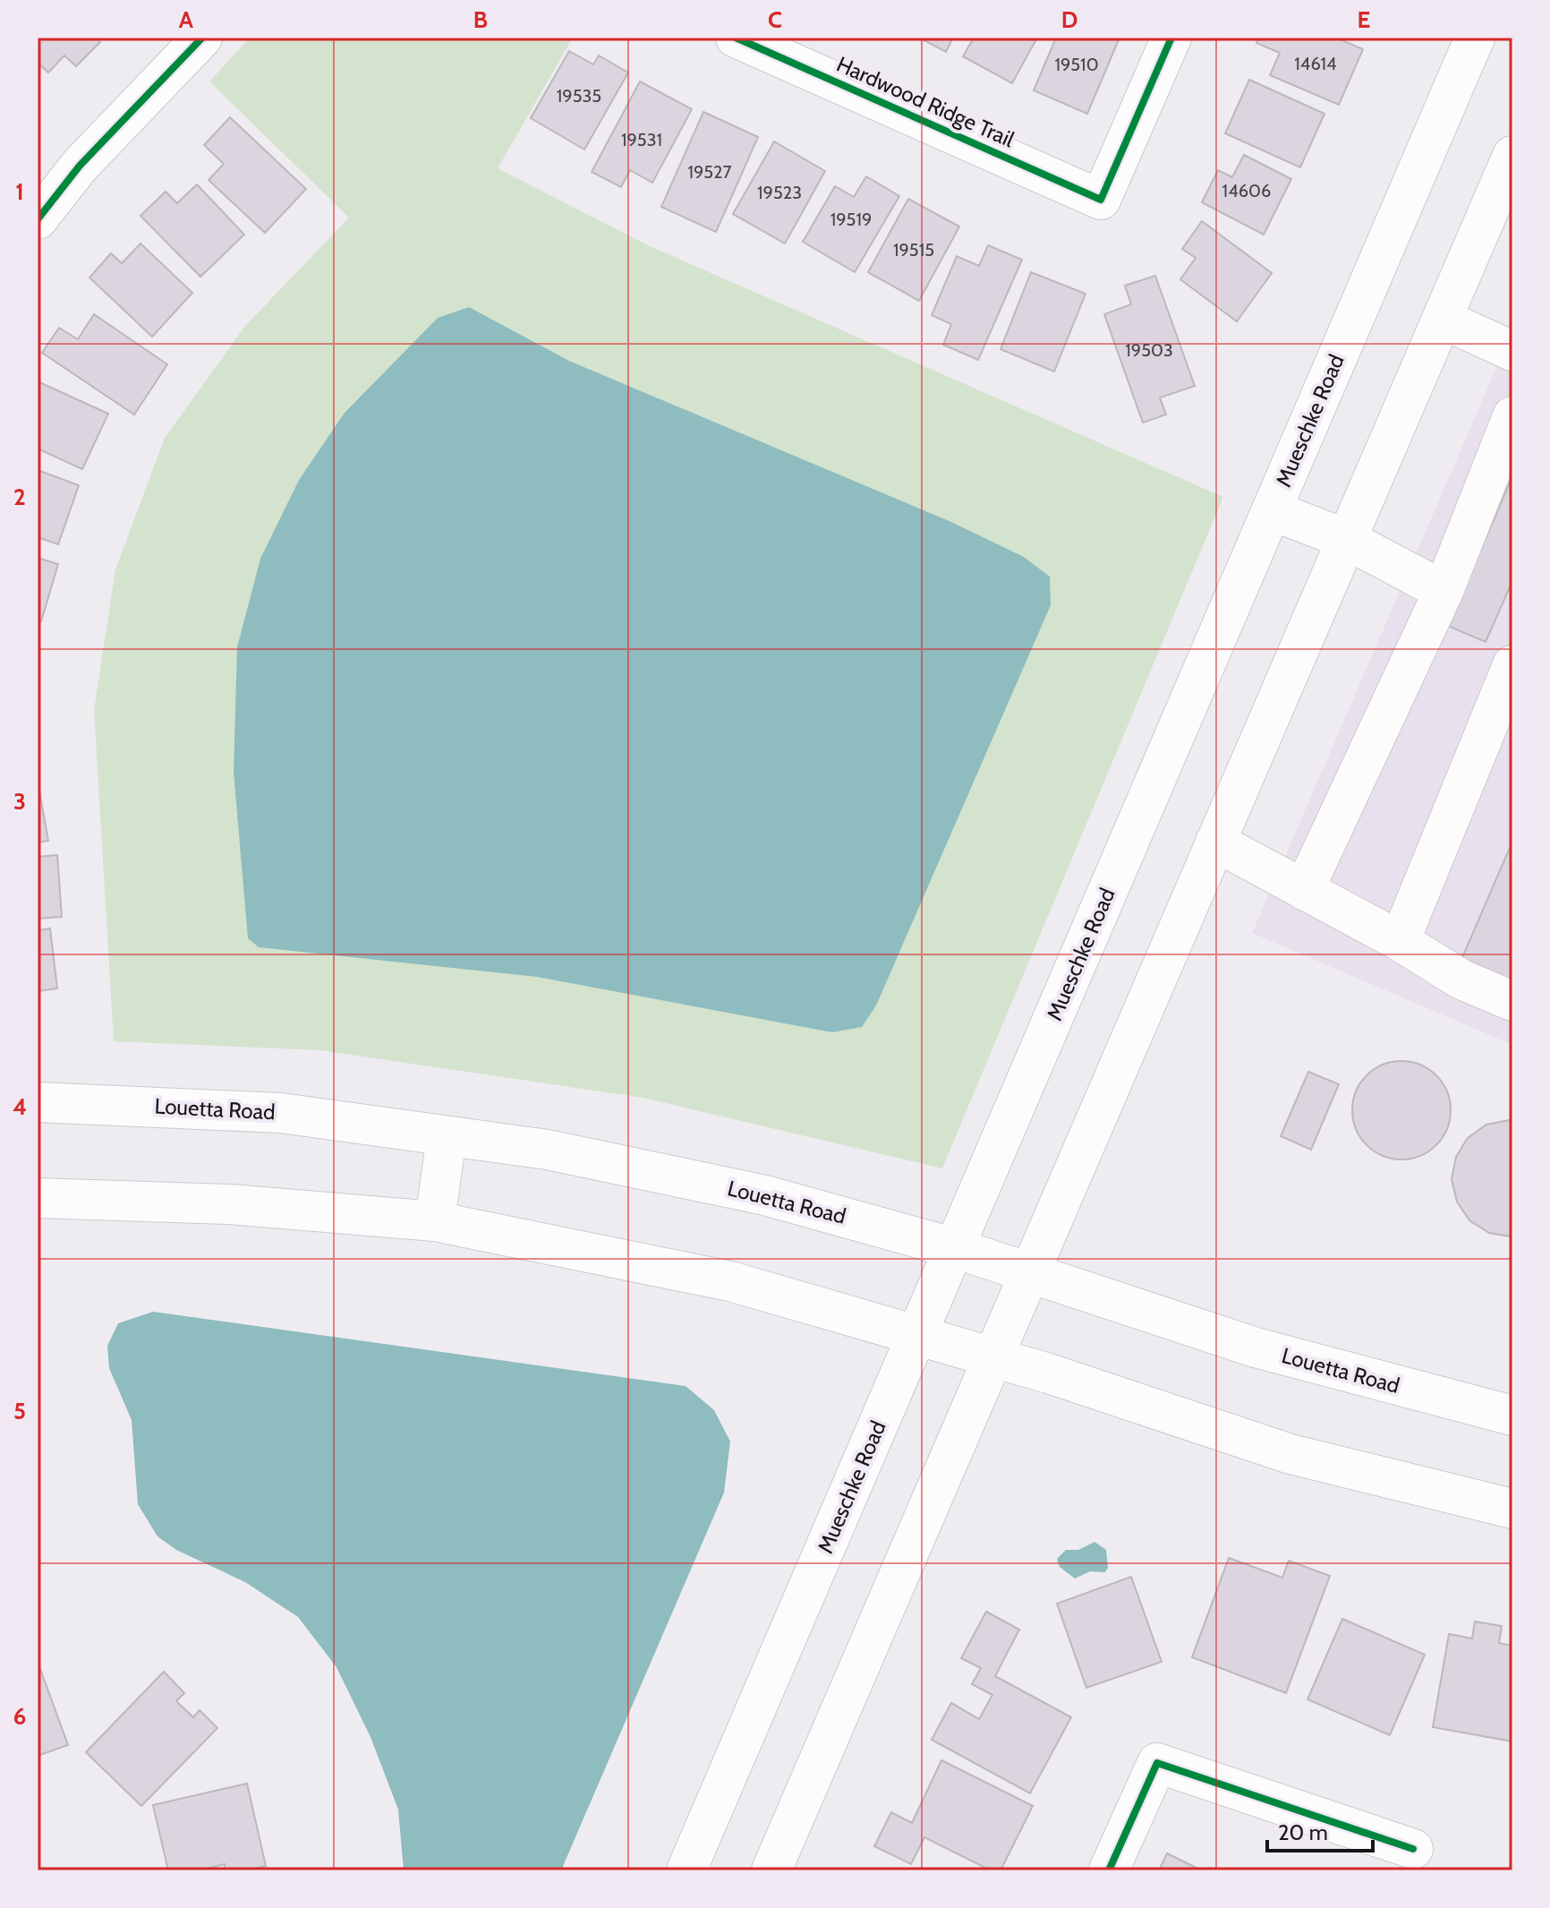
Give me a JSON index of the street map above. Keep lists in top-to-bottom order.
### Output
{
  "streets": {
    "main road": ["Hardwood Ridge Trail", "Mueschke Road", "Louetta Road"]
  },
  "crossings": [
    ["Mueschke Road", "Louetta Road"]
  ],
  "house_numbers": [
    "14614",
    "19510",
    "19535",
    "19531",
    "19527",
    "14606",
    "19523",
    "19519",
    "19515",
    "19503"
  ],
  "scale_bar": "20 m",
  "grid": {
    "columns": [
      "A",
      "B",
      "C",
      "D",
      "E"
    ],
    "rows": [
      "1",
      "2",
      "3",
      "4",
      "5",
      "6"
    ]
  }
}
